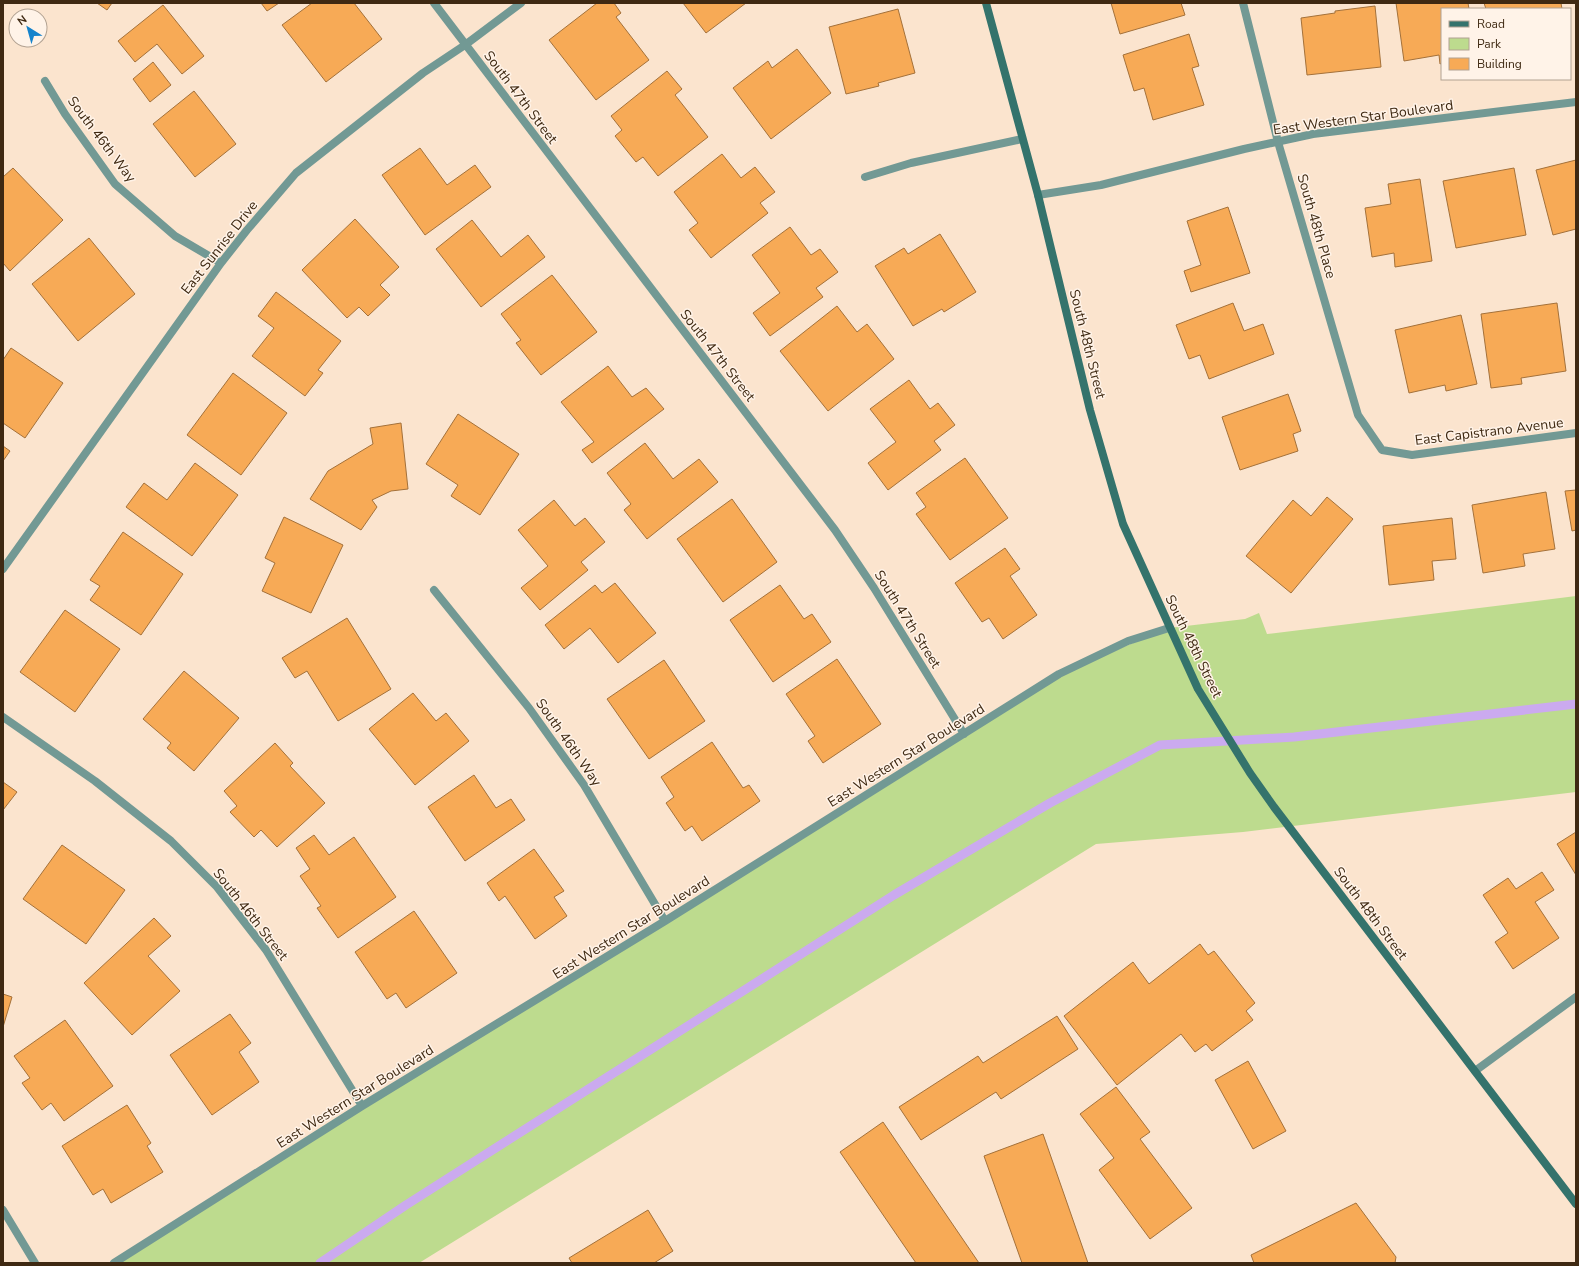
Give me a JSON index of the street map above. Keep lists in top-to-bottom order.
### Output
{
  "streets": {
    "main road": ["South 48th Street"],
    "street": [
      "South 47th Street",
      "East Western Star Boulevard",
      "South 46th Way",
      "South 48th Place",
      "East Sunrise Drive",
      "East Capistrano Avenue",
      "South 46th Street"
    ]
  },
  "crossings": [
    ["South 47th Street", "East Western Star Boulevard"],
    ["South 47th Street", "East Sunrise Drive"],
    ["East Western Star Boulevard", "South 46th Way"],
    ["East Western Star Boulevard", "South 48th Place"],
    ["East Western Star Boulevard", "South 48th Street"],
    ["East Western Star Boulevard", "South 46th Street"],
    ["South 46th Way", "East Sunrise Drive"],
    ["South 48th Place", "East Capistrano Avenue"]
  ],
  "legend": ["Road", "Park", "Building"],
  "north": "top left"
}
